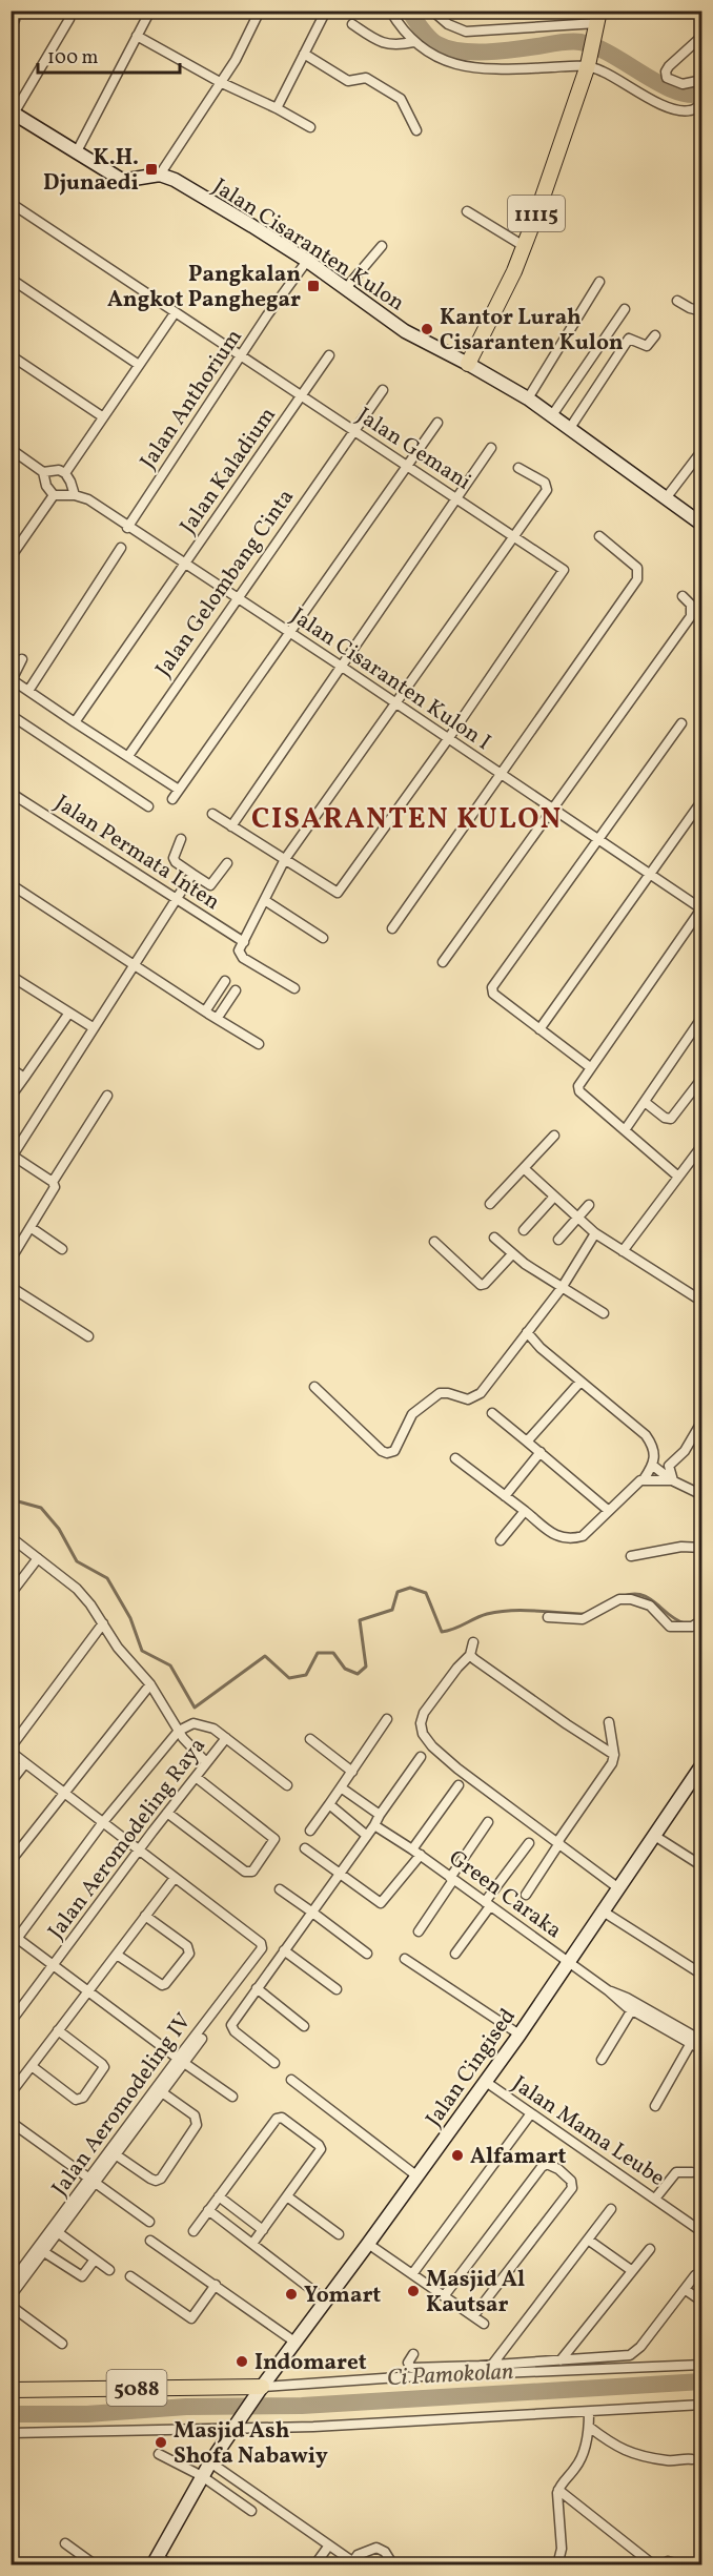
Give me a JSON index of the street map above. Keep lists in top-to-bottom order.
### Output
{
  "streets": {
    "main road": [
      "11115",
      "Jalan Cisaranten Kulon",
      "Jalan Cingised",
      "5088"
    ],
    "street": [
      "Jalan Anthorium",
      "Jalan Gemani",
      "Jalan Kaladium",
      "Jalan Gelombang Cinta",
      "Jalan Cisaranten Kulon I",
      "Jalan Permata Inten",
      "Jalan Aeromodeling Raya",
      "Green Caraka",
      "Jalan Aeromodeling IV",
      "Jalan Mama Leube"
    ]
  },
  "crossings": [
    ["11115", "Jalan Cisaranten Kulon"],
    ["Jalan Cisaranten Kulon", "Jalan Anthorium"],
    ["Jalan Anthorium", "Jalan Gemani"],
    ["Jalan Anthorium", "Jalan Cisaranten Kulon I"],
    ["Jalan Gemani", "Jalan Kaladium"],
    ["Jalan Gemani", "Jalan Gelombang Cinta"],
    ["Jalan Gemani", "Jalan Cisaranten Kulon I"],
    ["Jalan Kaladium", "Jalan Cisaranten Kulon I"],
    ["Jalan Gelombang Cinta", "Jalan Cisaranten Kulon I"],
    ["Green Caraka", "Jalan Cingised"],
    ["Jalan Cingised", "Jalan Mama Leube"],
    ["Jalan Cingised", "5088"]
  ],
  "districts": ["CISARANTEN KULON"],
  "water": ["Ci Pamokolan"],
  "places": {
    "transit": ["K.H. Djunaedi", "Pangkalan Angkot Panghegar"],
    "other": [
      "Kantor Lurah Cisaranten Kulon",
      "Alfamart",
      "Masjid Al Kautsar",
      "Yomart",
      "Indomaret",
      "Masjid Ash Shofa Nabawiy"
    ]
  },
  "scale_bar": "100 m"
}
